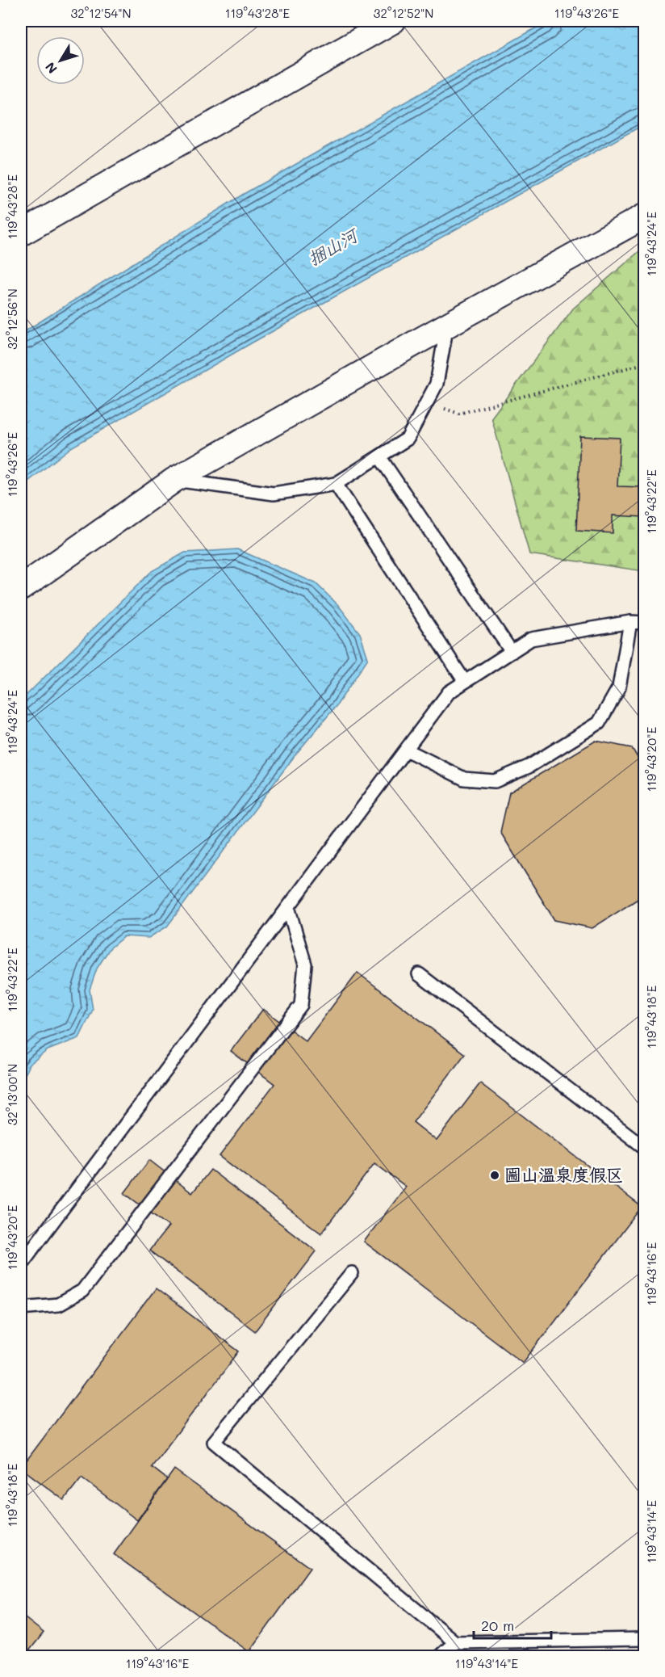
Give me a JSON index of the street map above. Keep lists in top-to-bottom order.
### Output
{
  "water": ["捆山河"],
  "places": ["圌山温泉度假区"],
  "scale_bar": "20 m",
  "north": "bottom left",
  "coordinates": [
    "32°12'54\"N",
    "119°43'28\"E",
    "32°12'52\"N",
    "119°43'26\"E",
    "119°43'24\"E",
    "32°12'56\"N",
    "119°43'22\"E",
    "119°43'20\"E",
    "119°43'18\"E",
    "32°13'00\"N",
    "119°43'16\"E",
    "119°43'14\"E"
  ]
}
